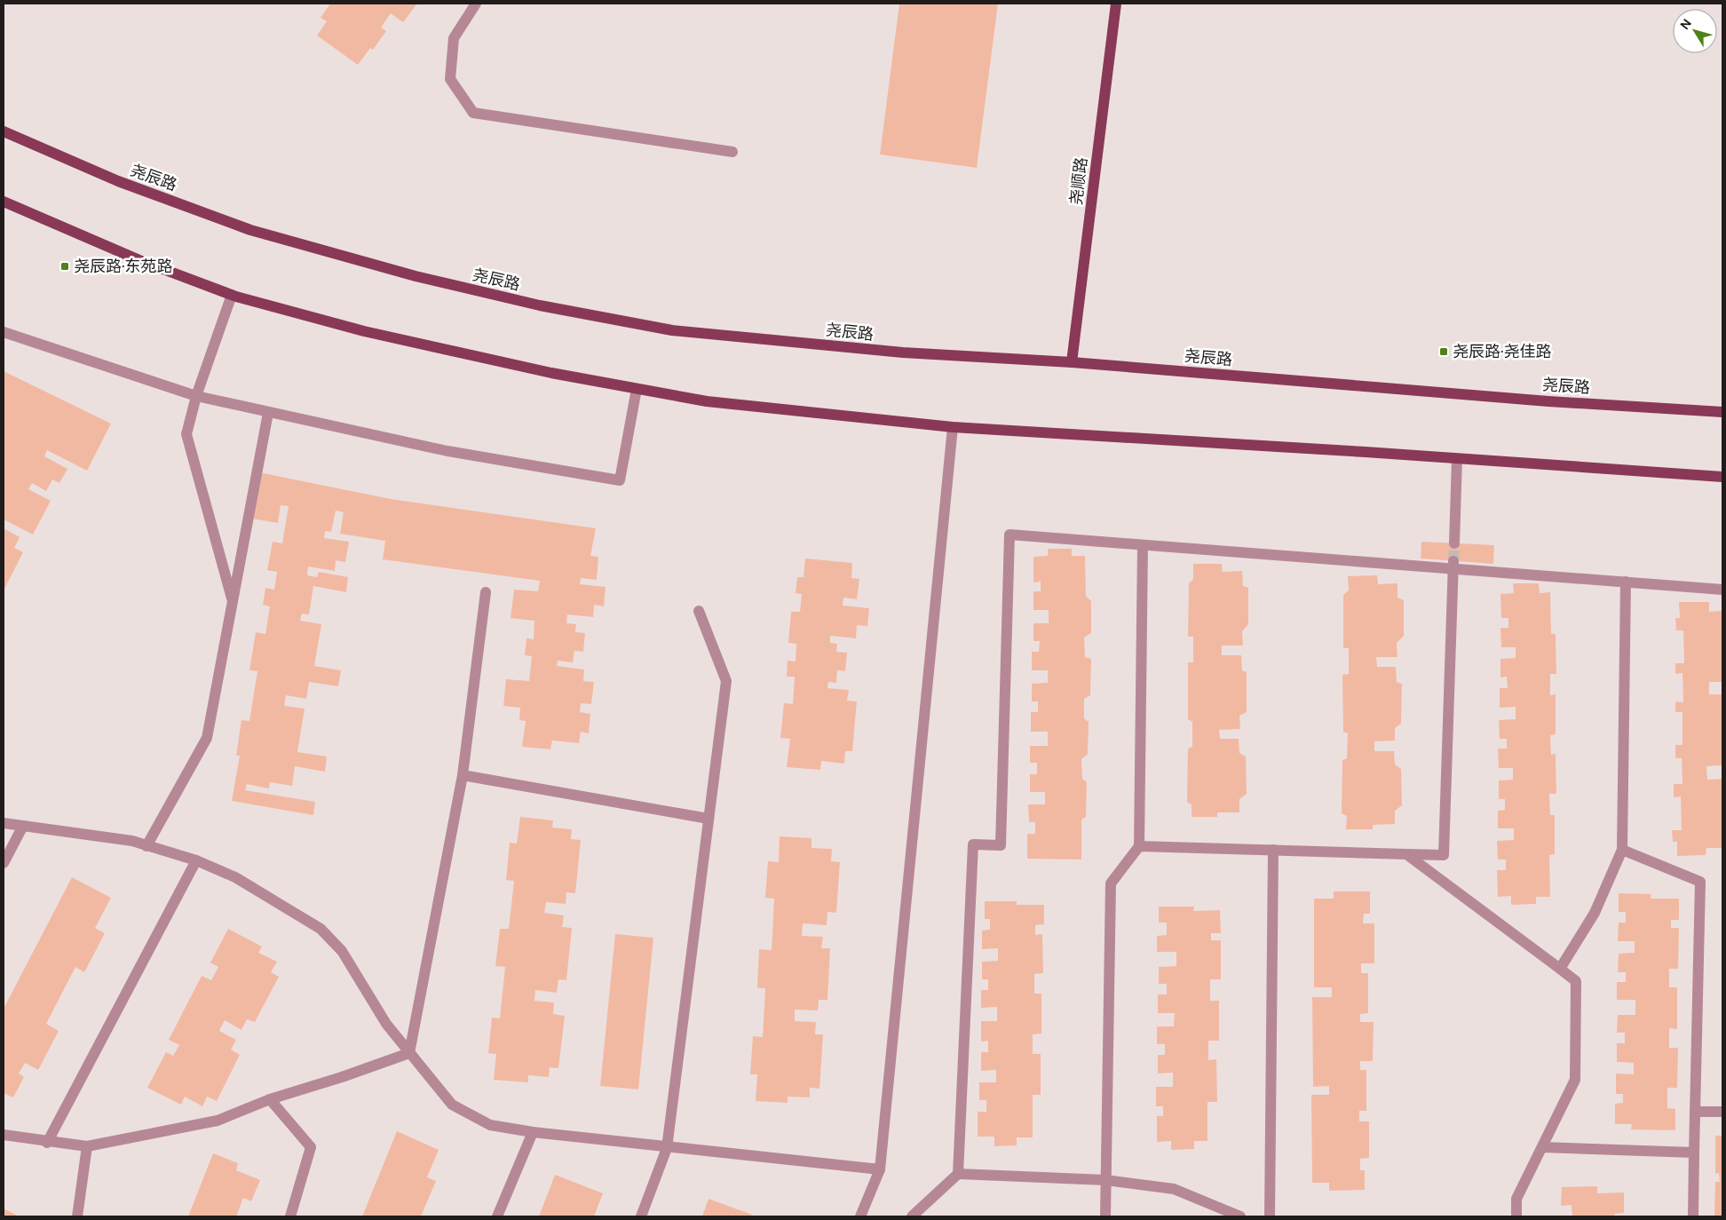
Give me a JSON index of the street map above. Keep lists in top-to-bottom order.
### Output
{
  "streets": {
    "main road": ["尧辰路", "尧顺路"]
  },
  "crossings": [
    ["尧辰路", "尧顺路"]
  ],
  "places": {
    "transit": ["尧辰路·东苑路", "尧辰路·尧佳路"]
  },
  "north": "top left"
}
